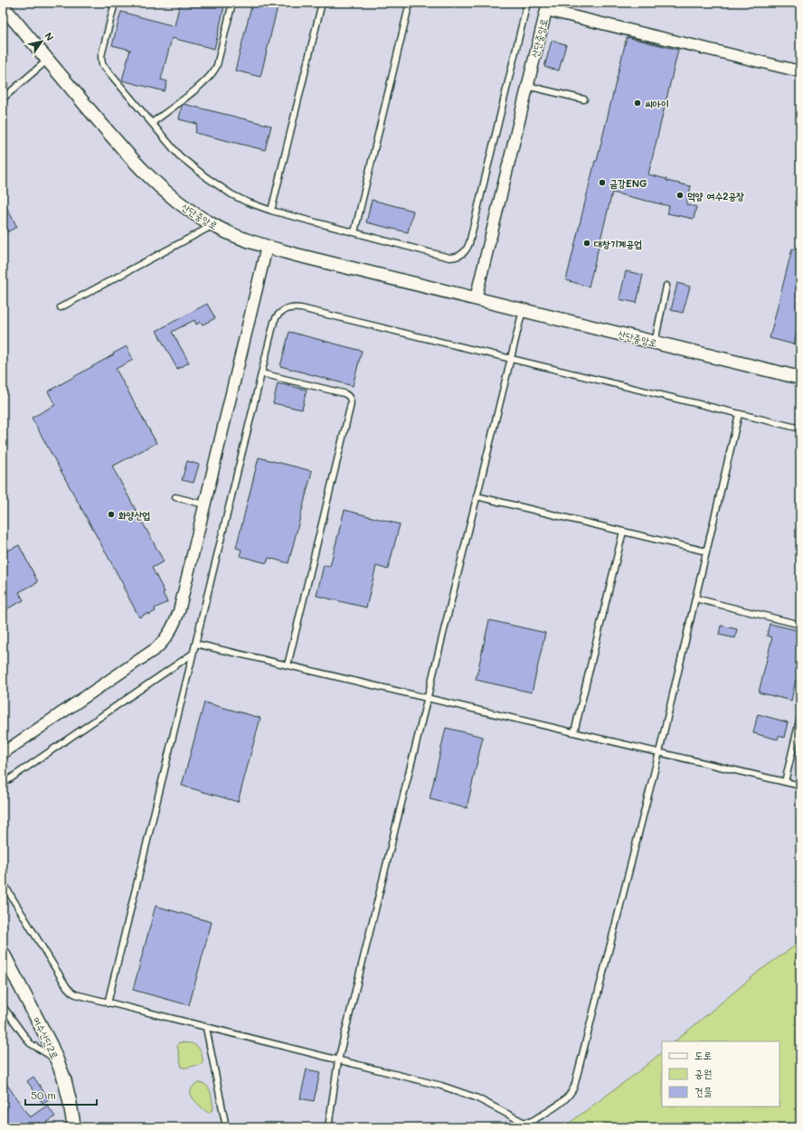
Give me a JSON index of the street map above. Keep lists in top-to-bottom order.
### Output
{
  "streets": {
    "street": ["산단중앙로", "여수산단2로"]
  },
  "places": [
    "씨아이",
    "금강ENG",
    "덕양 여수2공장",
    "대창기계공업",
    "화양산업"
  ],
  "legend": ["도로", "공원", "건물"],
  "scale_bar": "50 m",
  "north": "top right"
}
